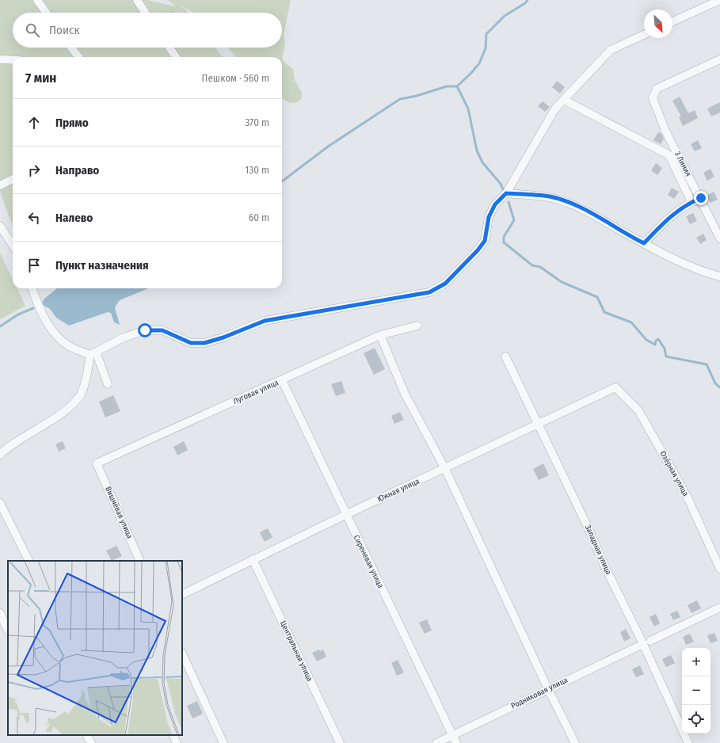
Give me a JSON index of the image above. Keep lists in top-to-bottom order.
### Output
{
  "streets": {
    "street": [
      "3 Линия",
      "Луговая улица",
      "Озёрная улица",
      "Южная улица",
      "Вишнёвая улица",
      "Западная улица",
      "Сиреневая улица",
      "Центральная улица",
      "Родниковая улица"
    ]
  },
  "crossings": [
    ["Луговая улица", "Вишнёвая улица"],
    ["Луговая улица", "Сиреневая улица"],
    ["Озёрная улица", "Южная улица"],
    ["Южная улица", "Западная улица"],
    ["Южная улица", "Сиреневая улица"],
    ["Южная улица", "Центральная улица"],
    ["Западная улица", "Родниковая улица"],
    ["Сиреневая улица", "Родниковая улица"]
  ],
  "north": "bottom right",
  "page": {
    "search": "Поиск",
    "heading": ["7 мин", "Пешком · 560 m"],
    "list": [
      ["Прямо", "370 m"],
      ["Направо", "130 m"],
      ["Налево", "60 m"],
      "Пункт назначения"
    ],
    "map_buttons": ["+", "−"]
  }
}
